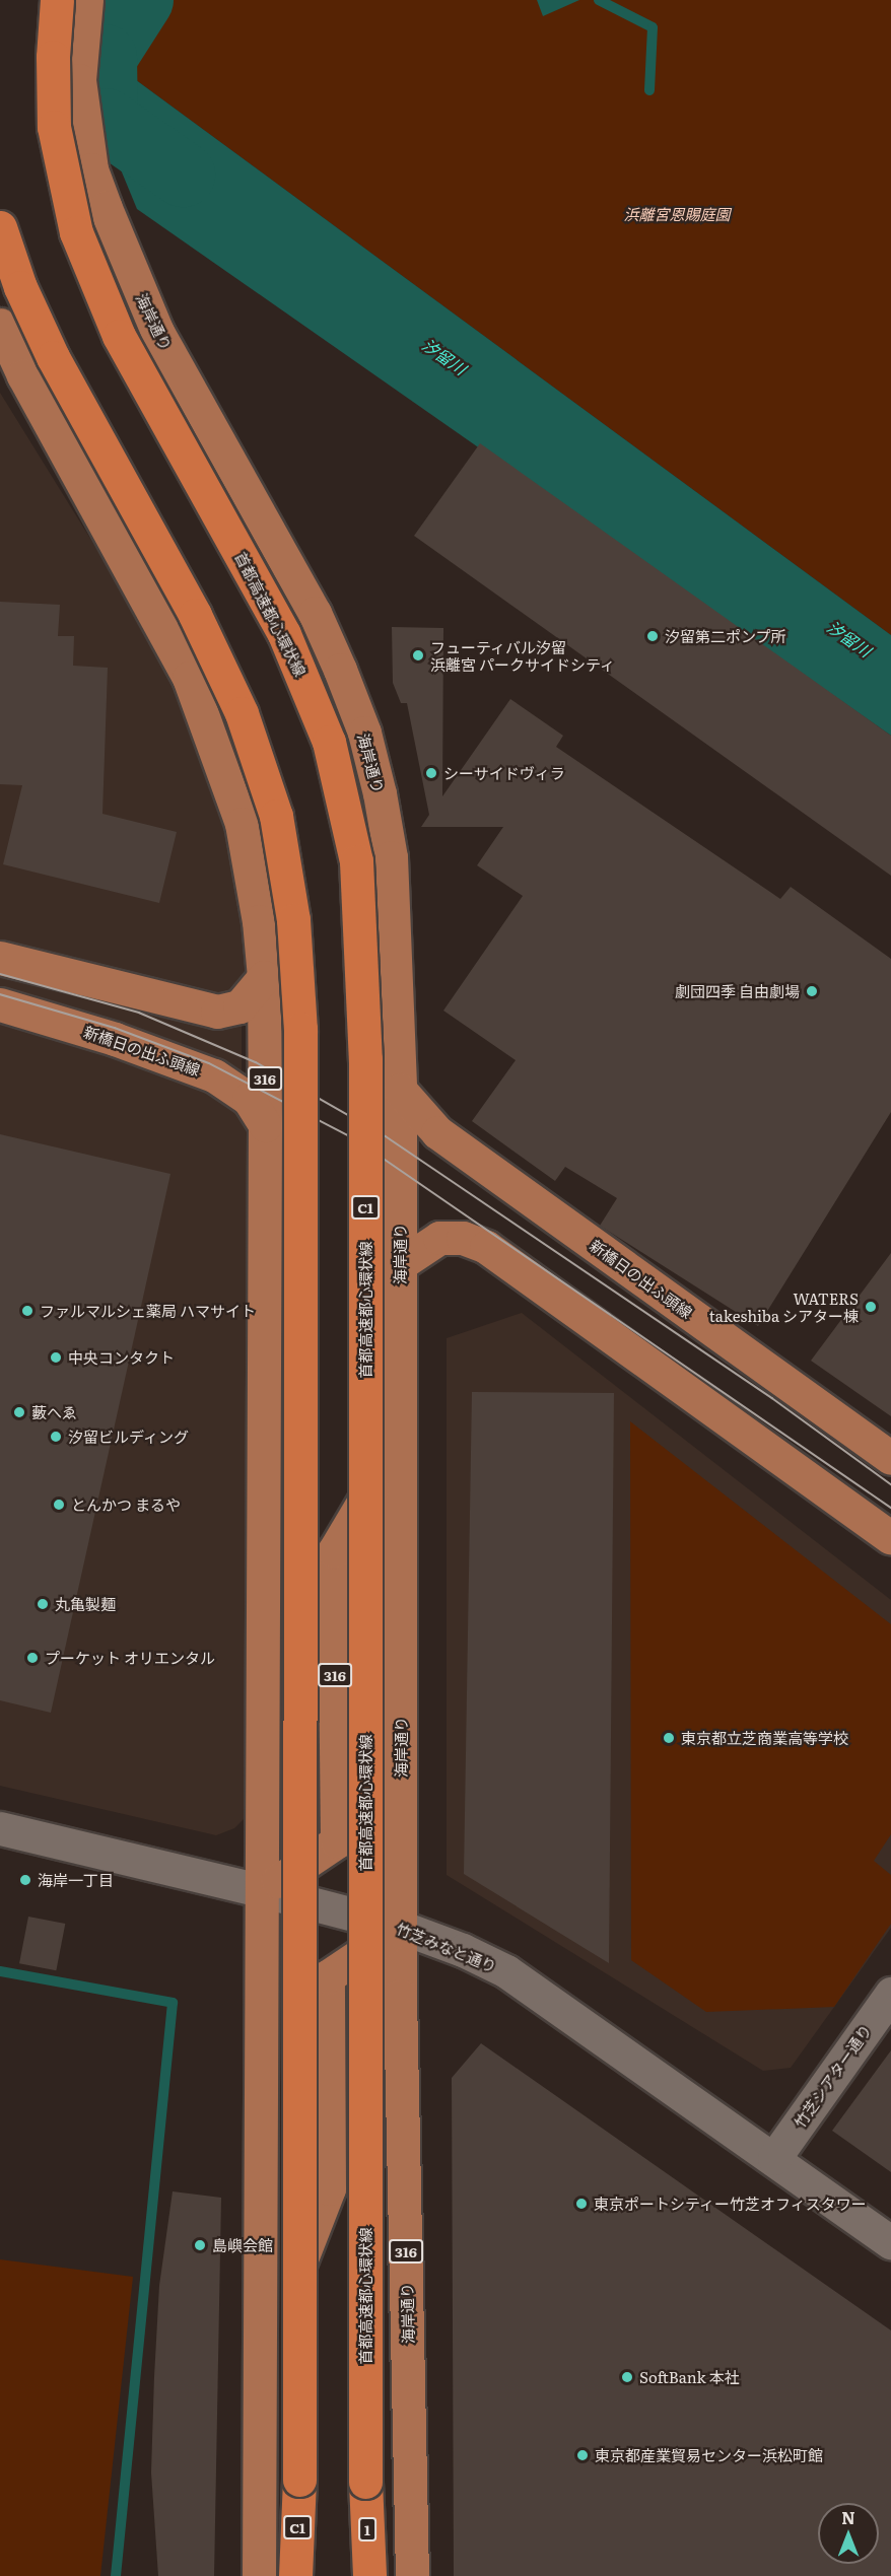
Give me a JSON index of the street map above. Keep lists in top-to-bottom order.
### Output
{
  "streets": {
    "highway": ["首都高速都心環状線", "C1"],
    "main road": ["海岸通り", "新橋日の出ふ頭線", "316"],
    "street": ["竹芝みなと通り", "竹芝シアター通り"]
  },
  "crossings": [
    ["海岸通り", "新橋日の出ふ頭線"],
    ["海岸通り", "316"],
    ["海岸通り", "竹芝みなと通り"],
    ["新橋日の出ふ頭線", "316"],
    ["316", "竹芝みなと通り"],
    ["竹芝みなと通り", "竹芝シアター通り"]
  ],
  "water": ["汐留川"],
  "parks": ["浜離宮恩賜庭園"],
  "places": [
    "汐留第二ポンプ所",
    "フューティバル汐留 浜離宮 パークサイドシティ",
    "シーサイドヴィラ",
    "劇団四季 自由劇場",
    "WATERS takeshiba シアター棟",
    "ファルマルシェ薬局 ハマサイト",
    "中央コンタクト",
    "藪へゑ",
    "汐留ビルディング",
    "とんかつ まるや",
    "丸亀製麺",
    "プーケット オリエンタル",
    "東京都立芝商業高等学校",
    "海岸一丁目",
    "東京ポートシティー竹芝オフィスタワー",
    "島嶼会館",
    "SoftBank 本社",
    "東京都産業貿易センター浜松町館"
  ],
  "north": "top"
}
